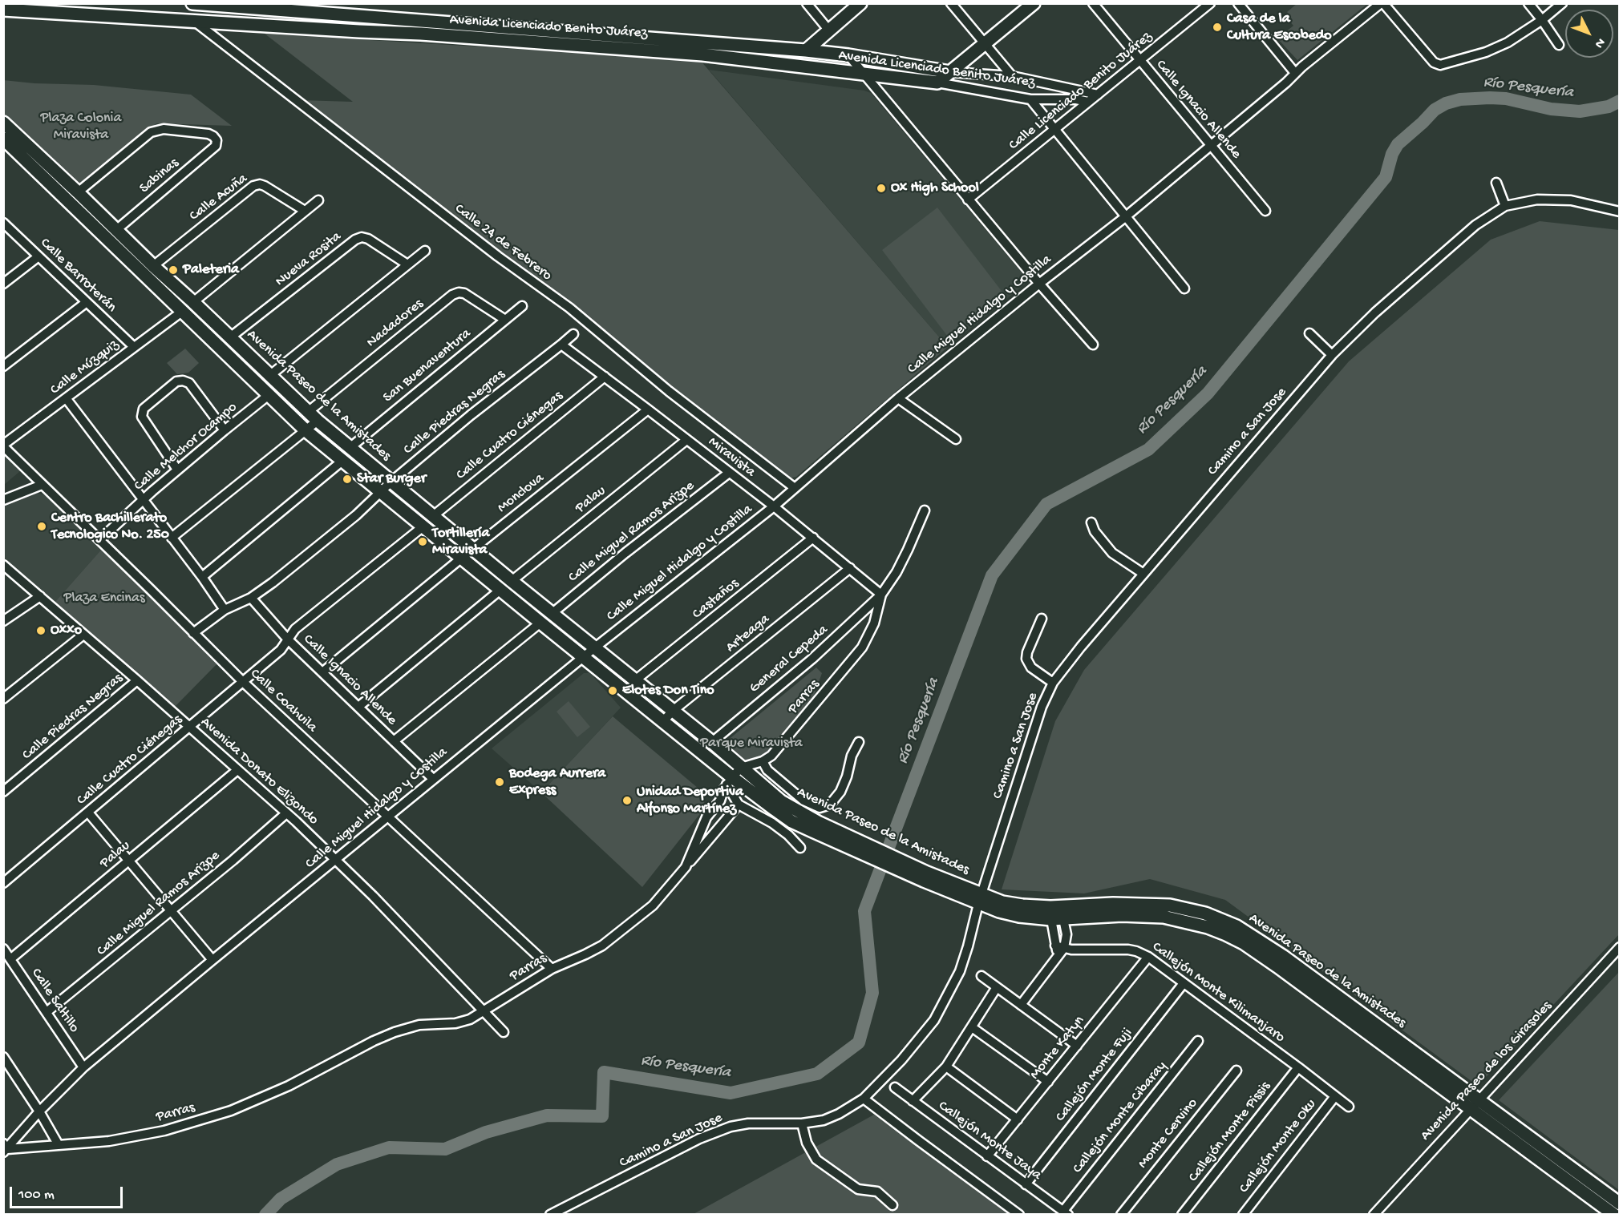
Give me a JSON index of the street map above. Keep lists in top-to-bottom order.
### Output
{
  "streets": {
    "street": [
      "Avenida Licenciado Benito Juárez",
      "Calle Licenciado Benito Juárez",
      "Calle Ignacio Allende",
      "Sabinas",
      "Calle Acuña",
      "Calle 24 de Febrero",
      "Nueva Rosita",
      "Calle Barroterán",
      "Calle Miguel Hidalgo y Costilla",
      "Nadadores",
      "San Buenaventura",
      "Calle Múzquiz",
      "Avenida Paseo de la Amistades",
      "Calle Piedras Negras",
      "Camino a San Jose",
      "Calle Cuatro Ciénegas",
      "Calle Melchor Ocampo",
      "Miravista",
      "Monclova",
      "Palau",
      "Calle Miguel Ramos Arizpe",
      "Castaños",
      "Arteaga",
      "General Cepeda",
      "Parras",
      "Calle Coahuila",
      "Avenida Donato Elizondo",
      "Callejón Monte Kilimanjaro",
      "Calle Saltillo",
      "Monte Katyn",
      "Avenida Paseo de los Girasoles",
      "Callejón Monte Fuji",
      "Callejón Monte Cibaray",
      "Callejón Monte Pissis",
      "Monte Cervino",
      "Callejón Monte Jaya",
      "Callejón Monte Oku"
    ]
  },
  "crossings": [
    ["Avenida Licenciado Benito Juárez", "Calle Licenciado Benito Juárez"],
    ["Avenida Licenciado Benito Juárez", "Calle 24 de Febrero"],
    ["Calle Licenciado Benito Juárez", "Calle Ignacio Allende"],
    ["Calle Ignacio Allende", "Calle Miguel Hidalgo y Costilla"],
    ["Calle Ignacio Allende", "Calle Piedras Negras"],
    ["Calle Ignacio Allende", "Calle Cuatro Ciénegas"],
    ["Calle Ignacio Allende", "Monclova"],
    ["Sabinas", "Avenida Paseo de la Amistades"],
    ["Calle Acuña", "Avenida Paseo de la Amistades"],
    ["Calle 24 de Febrero", "Calle Miguel Hidalgo y Costilla"],
    ["Nueva Rosita", "Avenida Paseo de la Amistades"],
    ["Calle Barroterán", "Calle Múzquiz"],
    ["Calle Miguel Hidalgo y Costilla", "Avenida Paseo de la Amistades"],
    ["Calle Miguel Hidalgo y Costilla", "Miravista"],
    ["Calle Miguel Hidalgo y Costilla", "Parras"],
    ["Calle Miguel Hidalgo y Costilla", "Calle Coahuila"],
    ["Calle Miguel Hidalgo y Costilla", "Avenida Donato Elizondo"],
    ["Calle Miguel Hidalgo y Costilla", "Calle Saltillo"],
    ["Nadadores", "San Buenaventura"],
    ["Nadadores", "Avenida Paseo de la Amistades"],
    ["San Buenaventura", "Avenida Paseo de la Amistades"],
    ["Calle Múzquiz", "Avenida Paseo de la Amistades"],
    ["Calle Múzquiz", "Calle Coahuila"],
    ["Avenida Paseo de la Amistades", "Calle Piedras Negras"],
    ["Avenida Paseo de la Amistades", "Camino a San Jose"],
    ["Avenida Paseo de la Amistades", "Calle Cuatro Ciénegas"],
    ["Avenida Paseo de la Amistades", "Calle Melchor Ocampo"],
    ["Avenida Paseo de la Amistades", "Monclova"],
    ["Avenida Paseo de la Amistades", "Palau"],
    ["Avenida Paseo de la Amistades", "Calle Miguel Ramos Arizpe"],
    ["Avenida Paseo de la Amistades", "Castaños"],
    ["Avenida Paseo de la Amistades", "Arteaga"],
    ["Avenida Paseo de la Amistades", "General Cepeda"],
    ["Avenida Paseo de la Amistades", "Parras"],
    ["Avenida Paseo de la Amistades", "Avenida Paseo de los Girasoles"],
    ["Calle Piedras Negras", "Miravista"],
    ["Calle Piedras Negras", "Calle Coahuila"],
    ["Calle Piedras Negras", "Avenida Donato Elizondo"],
    ["Calle Cuatro Ciénegas", "Miravista"],
    ["Calle Cuatro Ciénegas", "Calle Coahuila"],
    ["Calle Cuatro Ciénegas", "Avenida Donato Elizondo"],
    ["Calle Melchor Ocampo", "Calle Coahuila"],
    ["Miravista", "Monclova"],
    ["Miravista", "Palau"],
    ["Miravista", "Calle Miguel Ramos Arizpe"],
    ["Miravista", "Castaños"],
    ["Miravista", "Arteaga"],
    ["Miravista", "General Cepeda"],
    ["Miravista", "Parras"],
    ["Palau", "Avenida Donato Elizondo"],
    ["Palau", "Calle Saltillo"],
    ["Calle Miguel Ramos Arizpe", "Avenida Donato Elizondo"],
    ["Calle Miguel Ramos Arizpe", "Calle Saltillo"],
    ["General Cepeda", "Parras"],
    ["Parras", "Calle Coahuila"],
    ["Parras", "Avenida Donato Elizondo"],
    ["Callejón Monte Kilimanjaro", "Monte Katyn"],
    ["Callejón Monte Kilimanjaro", "Callejón Monte Fuji"],
    ["Callejón Monte Kilimanjaro", "Callejón Monte Pissis"],
    ["Callejón Monte Kilimanjaro", "Callejón Monte Oku"],
    ["Monte Katyn", "Callejón Monte Jaya"],
    ["Callejón Monte Fuji", "Callejón Monte Jaya"],
    ["Callejón Monte Cibaray", "Callejón Monte Jaya"]
  ],
  "water": ["Río Pesquería"],
  "parks": ["Plaza Colonia Miravista", "Plaza Encinas", "Parque Miravista"],
  "places": [
    "Casa de la Cultura Escobedo",
    "Ox High School",
    "Paleteria",
    "Star Burger",
    "Centro Bachillerato Tecnologico No. 250",
    "Tortillería Miravista",
    "Oxxo",
    "Elotes Don Tino",
    "Bodega Aurrera Express",
    "Unidad Deportiva Alfonso Martínez"
  ],
  "scale_bar": "100 m",
  "north": "bottom right"
}
